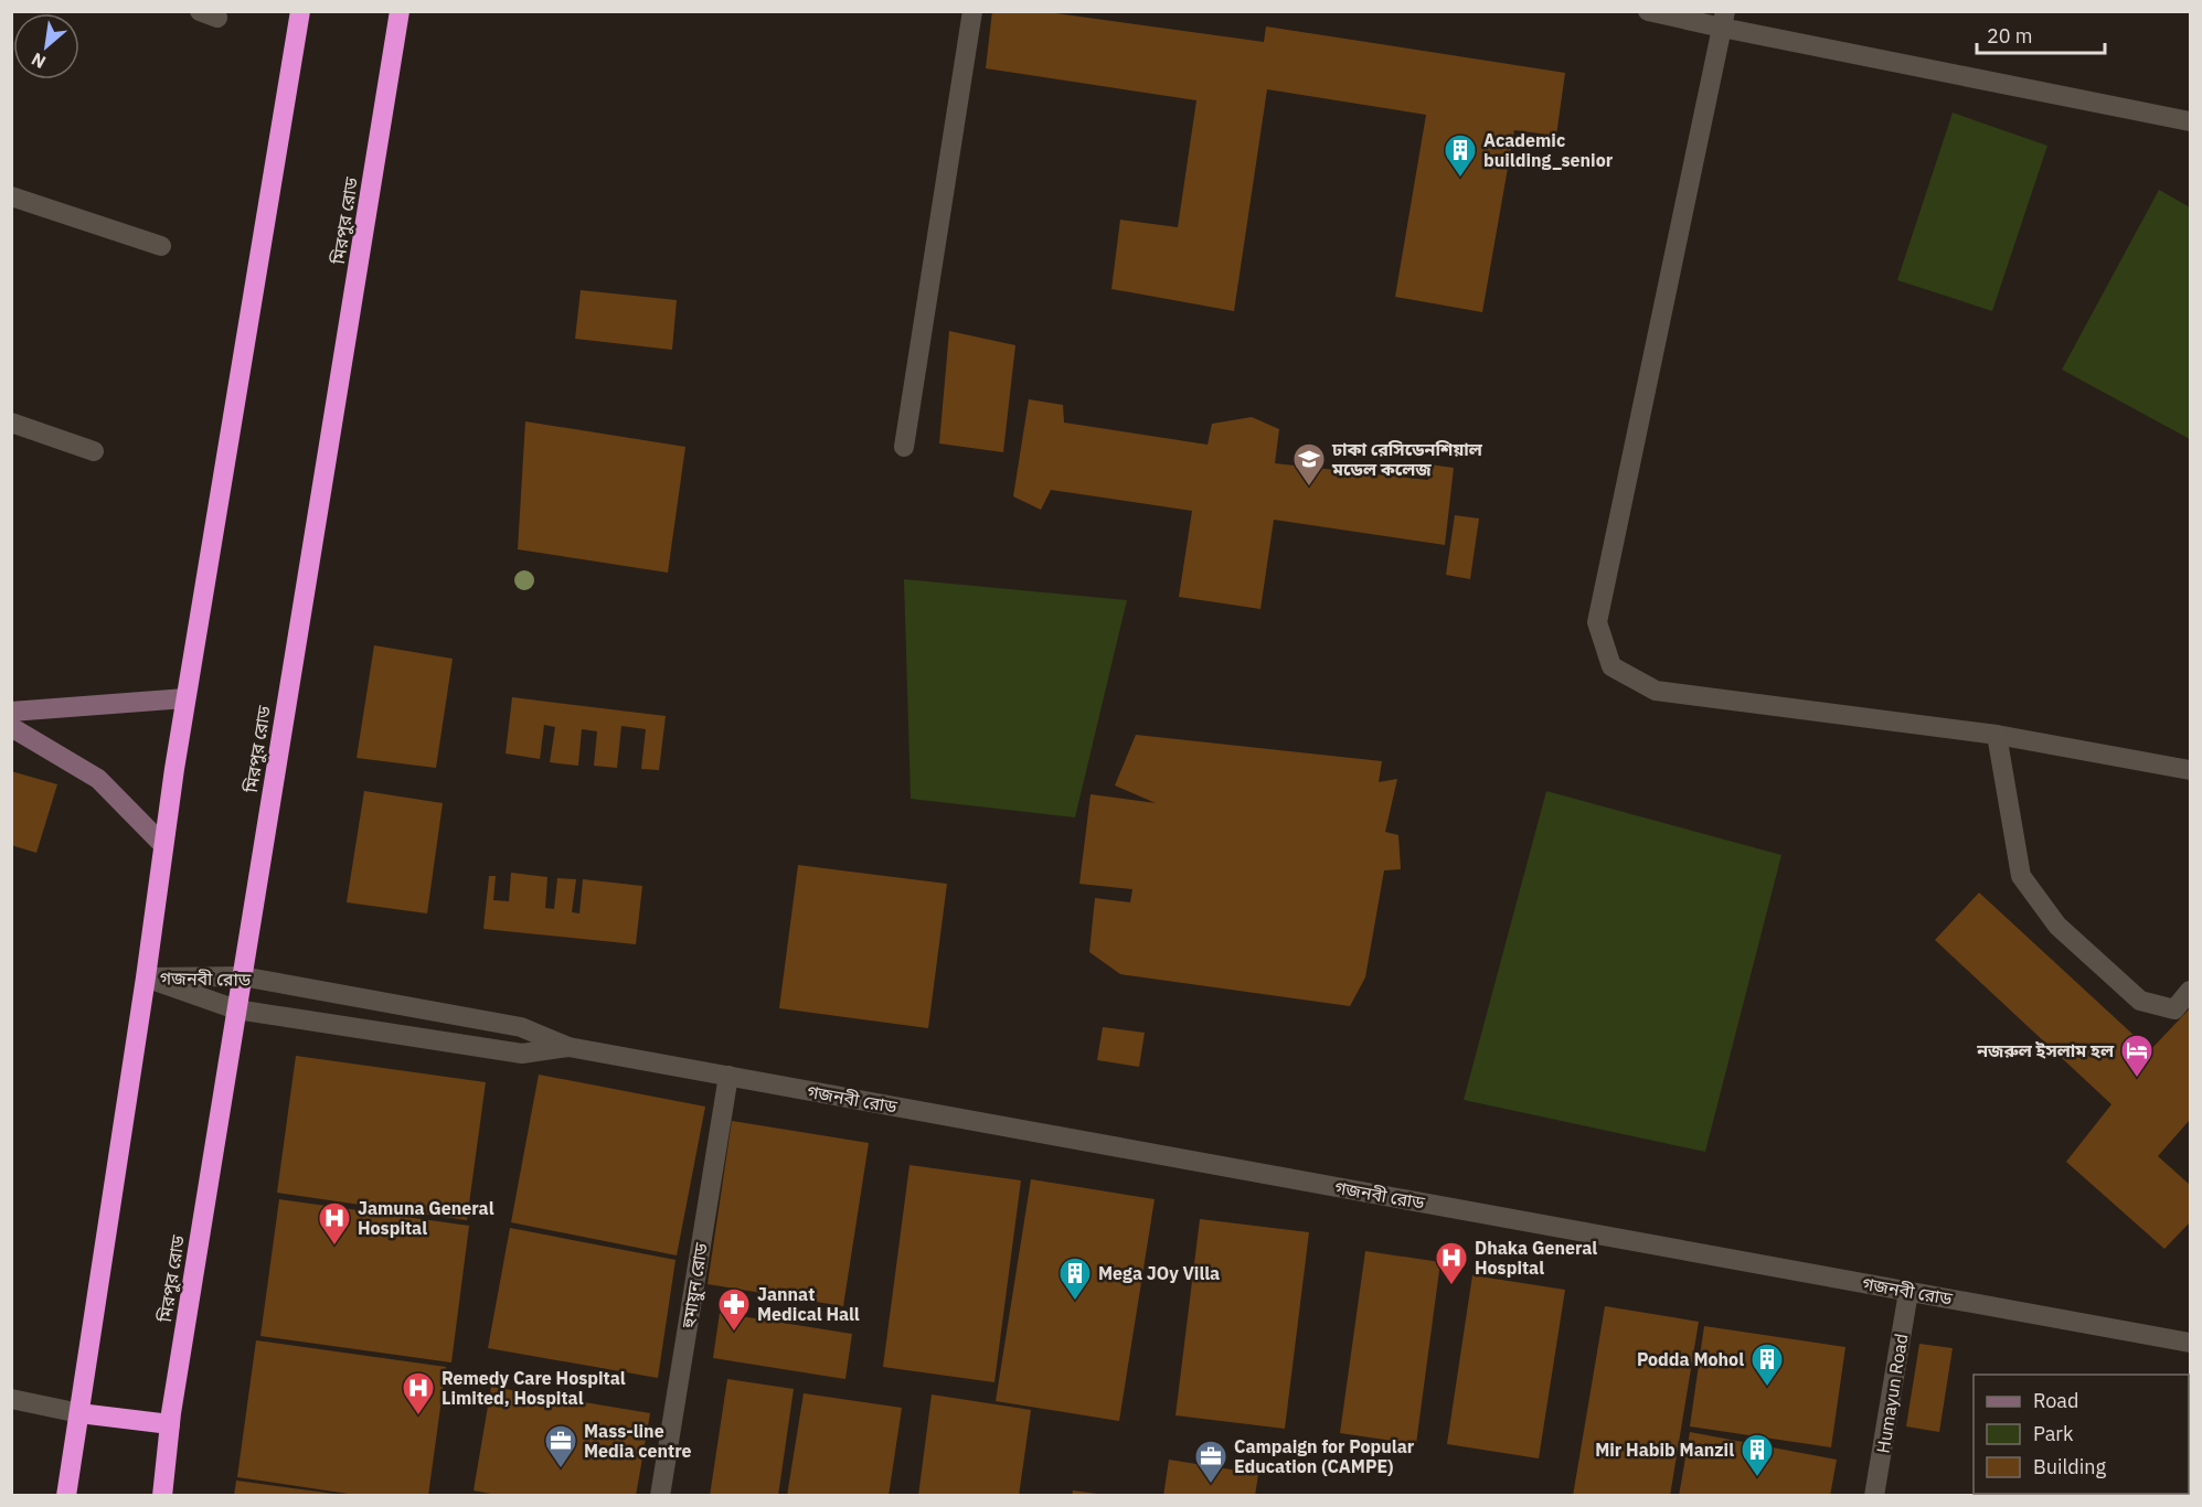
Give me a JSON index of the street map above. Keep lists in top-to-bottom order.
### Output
{
  "streets": {
    "highway": ["মিরপুর রোড"],
    "street": ["গজনবী রোড", "হুমায়ুন রোড", "Humayun Road"]
  },
  "crossings": [
    ["মিরপুর রোড", "গজনবী রোড"],
    ["গজনবী রোড", "হুমায়ুন রোড"],
    ["গজনবী রোড", "Humayun Road"]
  ],
  "places": {
    "building": [
      "Academic building_senior",
      "Mega JOy Villa",
      "Podda Mohol",
      "Mir Habib Manzil"
    ],
    "school or university": ["ঢাকা রেসিডেনশিয়াল মডেল কলেজ"],
    "hotel": ["নজরুল ইসলাম হল"],
    "hospital": ["Jamuna General Hospital", "Dhaka General Hospital", "Remedy Care Hospital Limited, Hospital"],
    "pharmacy": ["Jannat Medical Hall"],
    "office": ["Mass-line Media centre", "Campaign for Popular Education (CAMPE)"]
  },
  "legend": ["Road", "Park", "Building"],
  "scale_bar": "20 m",
  "north": "bottom left"
}
